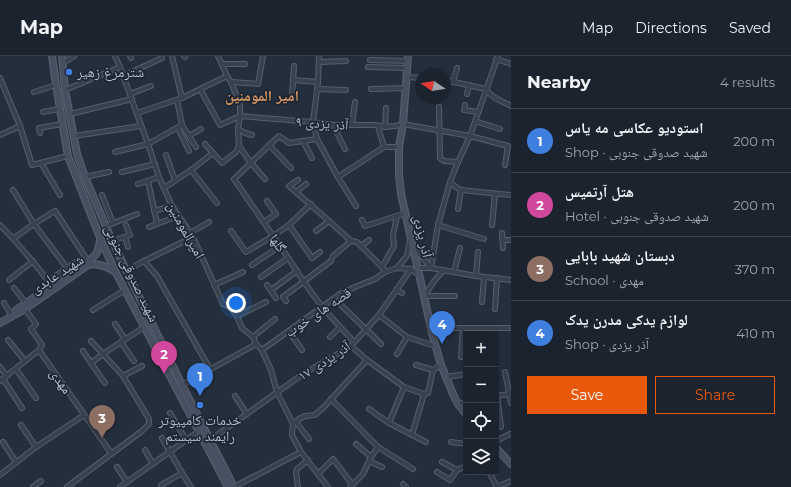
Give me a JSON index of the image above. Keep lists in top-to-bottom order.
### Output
{
  "streets": {
    "main road": ["آذر یزدی", "شهید صدوقی جنوبی", "شهید عابدی"],
    "street": [
      "آذر یزدی ۹",
      "امیرالمومنین",
      "گلها",
      "قصه های خوب",
      "آذر یزدی ۱۷",
      "مهدی"
    ]
  },
  "crossings": [
    ["آذر یزدی ۹", "آذر یزدی"],
    ["امیرالمومنین", "قصه های خوب"],
    ["امیرالمومنین", "آذر یزدی ۱۷"],
    ["گلها", "قصه های خوب"],
    ["گلها", "آذر یزدی ۱۷"],
    ["شهید صدوقی جنوبی", "شهید عابدی"],
    ["شهید صدوقی جنوبی", "آذر یزدی ۱۷"],
    ["شهید عابدی", "مهدی"],
    ["قصه های خوب", "آذر یزدی ۱۷"]
  ],
  "districts": ["امیر المومنین"],
  "places": ["شترمرغ زهیر", "خدمات کامپیوتر رایمند سیستم"],
  "north": "left",
  "page": {
    "header": "Map",
    "nav": ["Map", "Directions", "Saved"],
    "heading": ["Nearby", "4 results"],
    "list": [
      {
        "mark": "1",
        "name": "استودیو عکاسی مه یاس",
        "note": "Shop · شهید صدوقی جنوبی",
        "value": "200 m"
      },
      {
        "mark": "2",
        "name": "هتل آرتمیس",
        "note": "Hotel · شهید صدوقی جنوبی",
        "value": "200 m"
      },
      {
        "mark": "3",
        "name": "دبستان شهید بابایی",
        "note": "School · مهدی",
        "value": "370 m"
      },
      {
        "mark": "4",
        "name": "لوازم یدکی مدرن یدک",
        "note": "Shop · آذر یزدی",
        "value": "410 m"
      }
    ],
    "pins": [
      "4",
      "2",
      "1",
      "3"
    ],
    "map_buttons": ["+", "−"],
    "buttons": ["Save", "Share"]
  }
}
